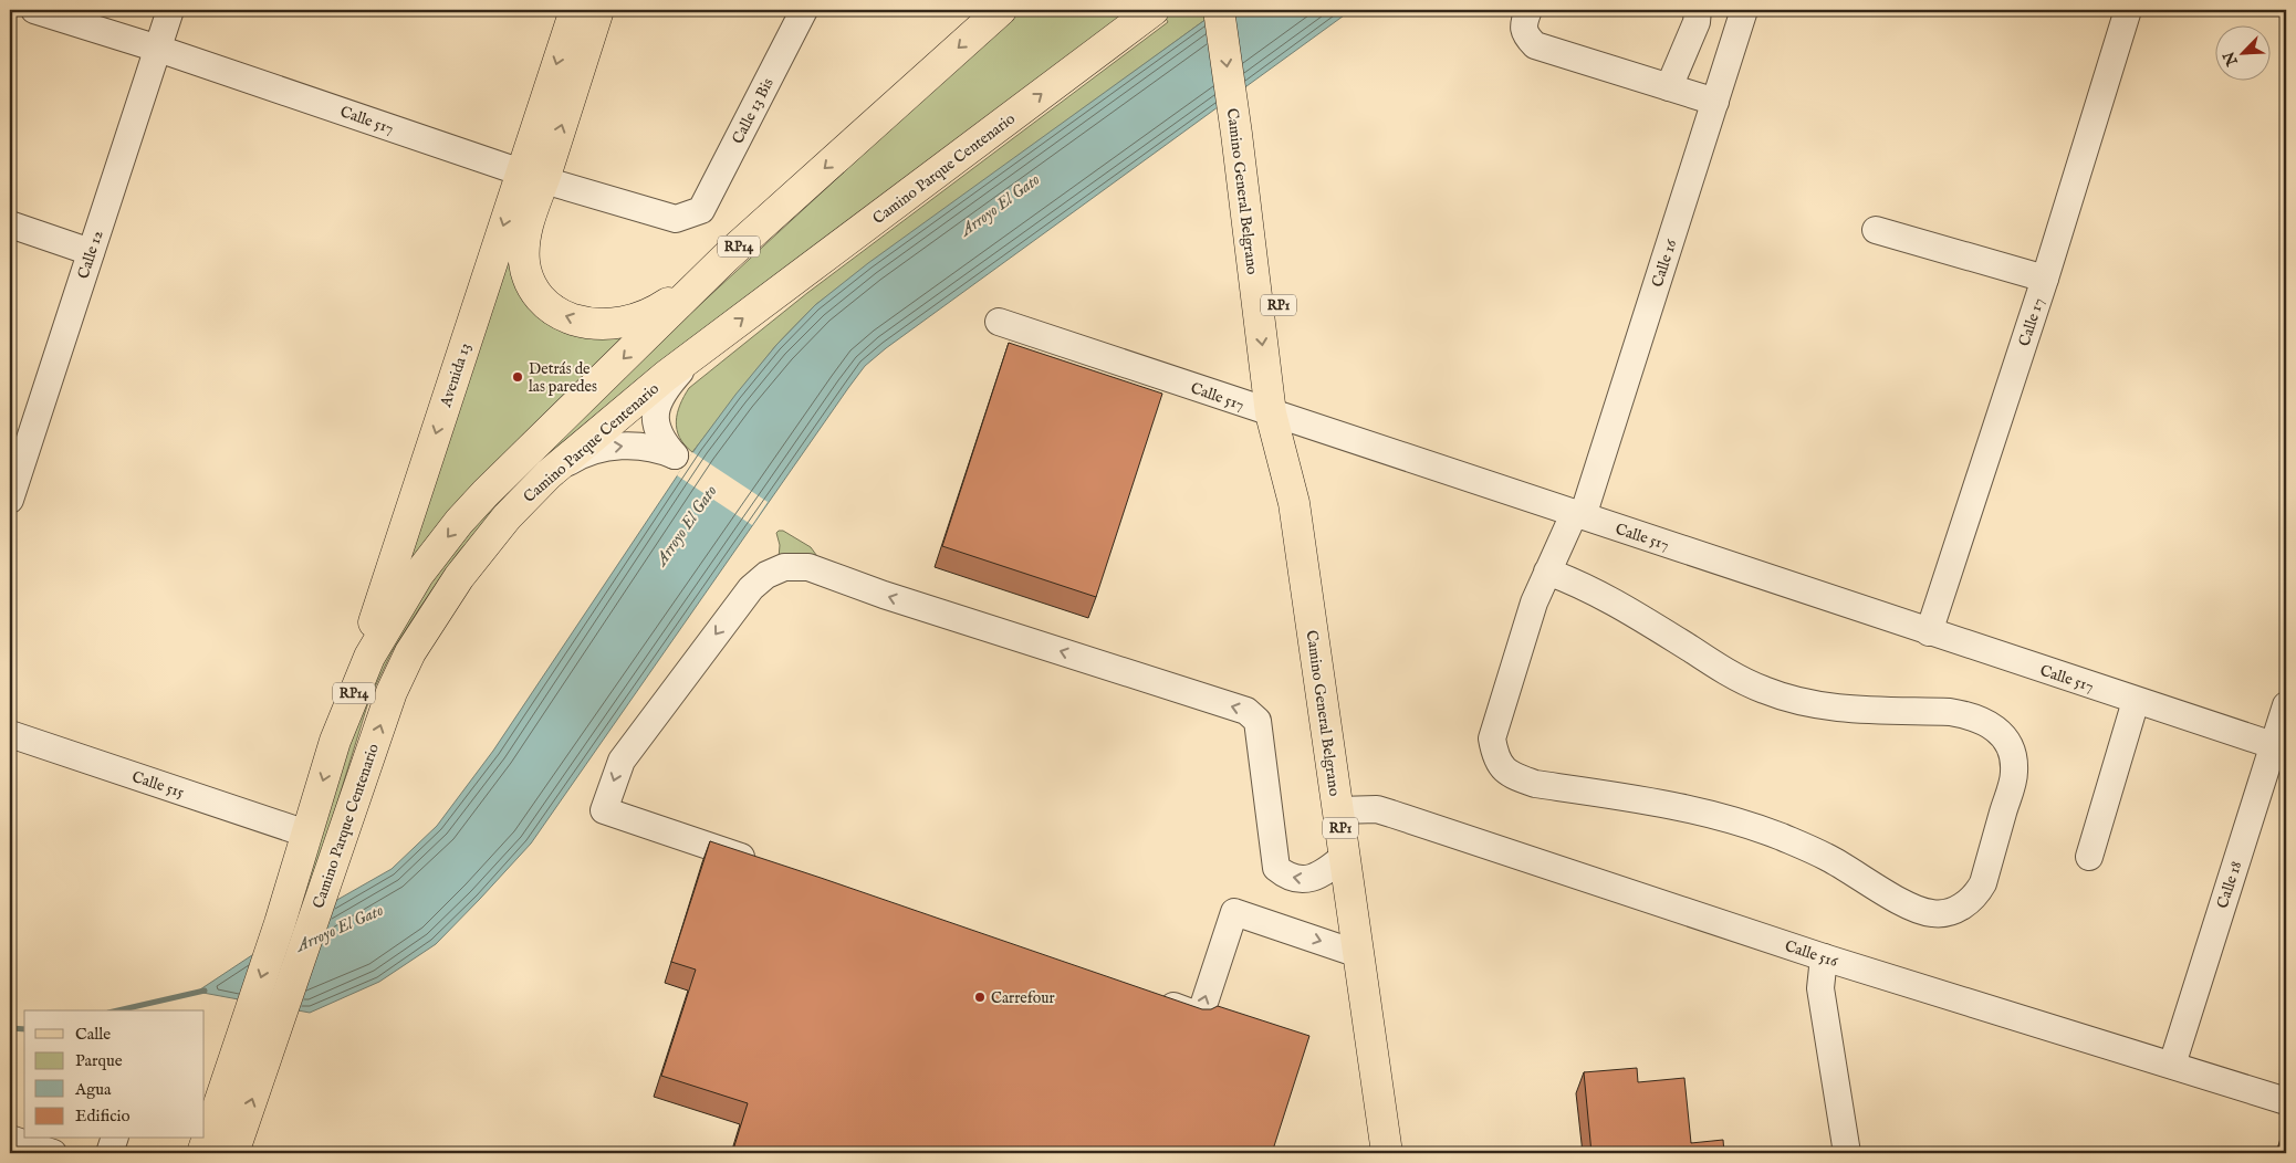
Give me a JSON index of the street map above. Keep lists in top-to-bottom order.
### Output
{
  "streets": {
    "main road": [
      "Camino Parque Centenario",
      "Camino General Belgrano",
      "RP14",
      "RP1",
      "Avenida 13"
    ],
    "street": [
      "Calle 13 Bis",
      "Calle 517",
      "Calle 12",
      "Calle 16",
      "Calle 17",
      "Calle 515",
      "Calle 18",
      "Calle 516"
    ]
  },
  "crossings": [
    ["Calle 13 Bis", "Calle 517"],
    ["Calle 517", "Camino General Belgrano"],
    ["Calle 517", "Calle 12"],
    ["Calle 517", "Calle 16"],
    ["Calle 517", "Calle 17"],
    ["Calle 517", "Avenida 13"],
    ["Calle 517", "Calle 18"],
    ["Camino Parque Centenario", "Avenida 13"],
    ["Camino Parque Centenario", "Calle 515"],
    ["Camino General Belgrano", "Calle 516"],
    ["Calle 18", "Calle 516"]
  ],
  "water": ["Arroyo El Gato"],
  "places": ["Detrás de las paredes", "Carrefour"],
  "legend": [
    "Calle",
    "Parque",
    "Agua",
    "Edificio"
  ],
  "north": "bottom left"
}
